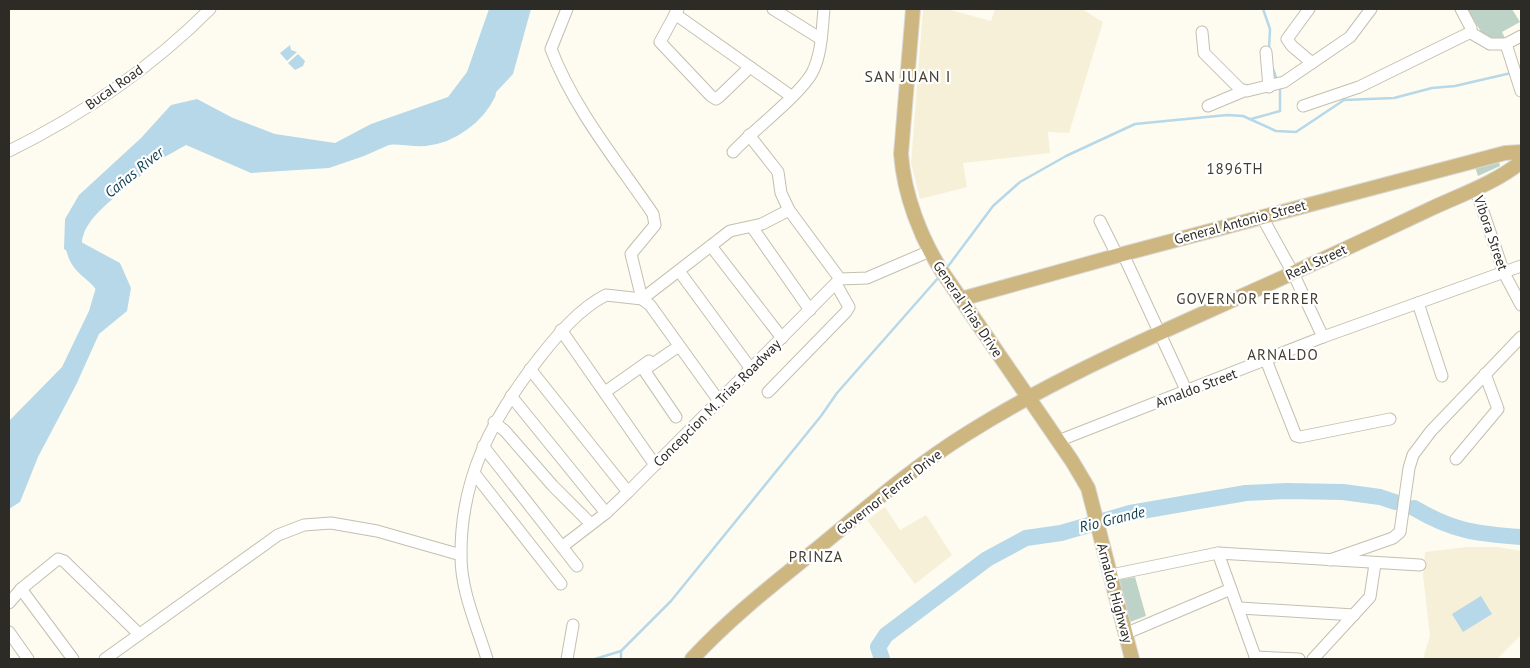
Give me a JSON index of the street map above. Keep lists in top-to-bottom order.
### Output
{
  "streets": {
    "main road": [
      "General Antonio Street",
      "Real Street",
      "General Trias Drive",
      "Governor Ferrer Drive",
      "Arnaldo Highway"
    ],
    "street": [
      "Bucal Road",
      "Vibora Street",
      "Arnaldo Street",
      "Concepcion M. Trias Roadway"
    ]
  },
  "crossings": [
    ["General Antonio Street", "General Trias Drive"],
    ["Vibora Street", "Real Street"],
    ["Vibora Street", "Arnaldo Street"],
    ["Real Street", "General Trias Drive"],
    ["Real Street", "Governor Ferrer Drive"],
    ["Real Street", "Arnaldo Highway"],
    ["General Trias Drive", "Governor Ferrer Drive"],
    ["General Trias Drive", "Arnaldo Highway"],
    ["Arnaldo Street", "Arnaldo Highway"],
    ["Governor Ferrer Drive", "Arnaldo Highway"]
  ],
  "districts": [
    "SAN JUAN I",
    "1896TH",
    "GOVERNOR FERRER",
    "ARNALDO",
    "PRINZA"
  ],
  "water": ["Cañas River", "Rio Grande"]
}
